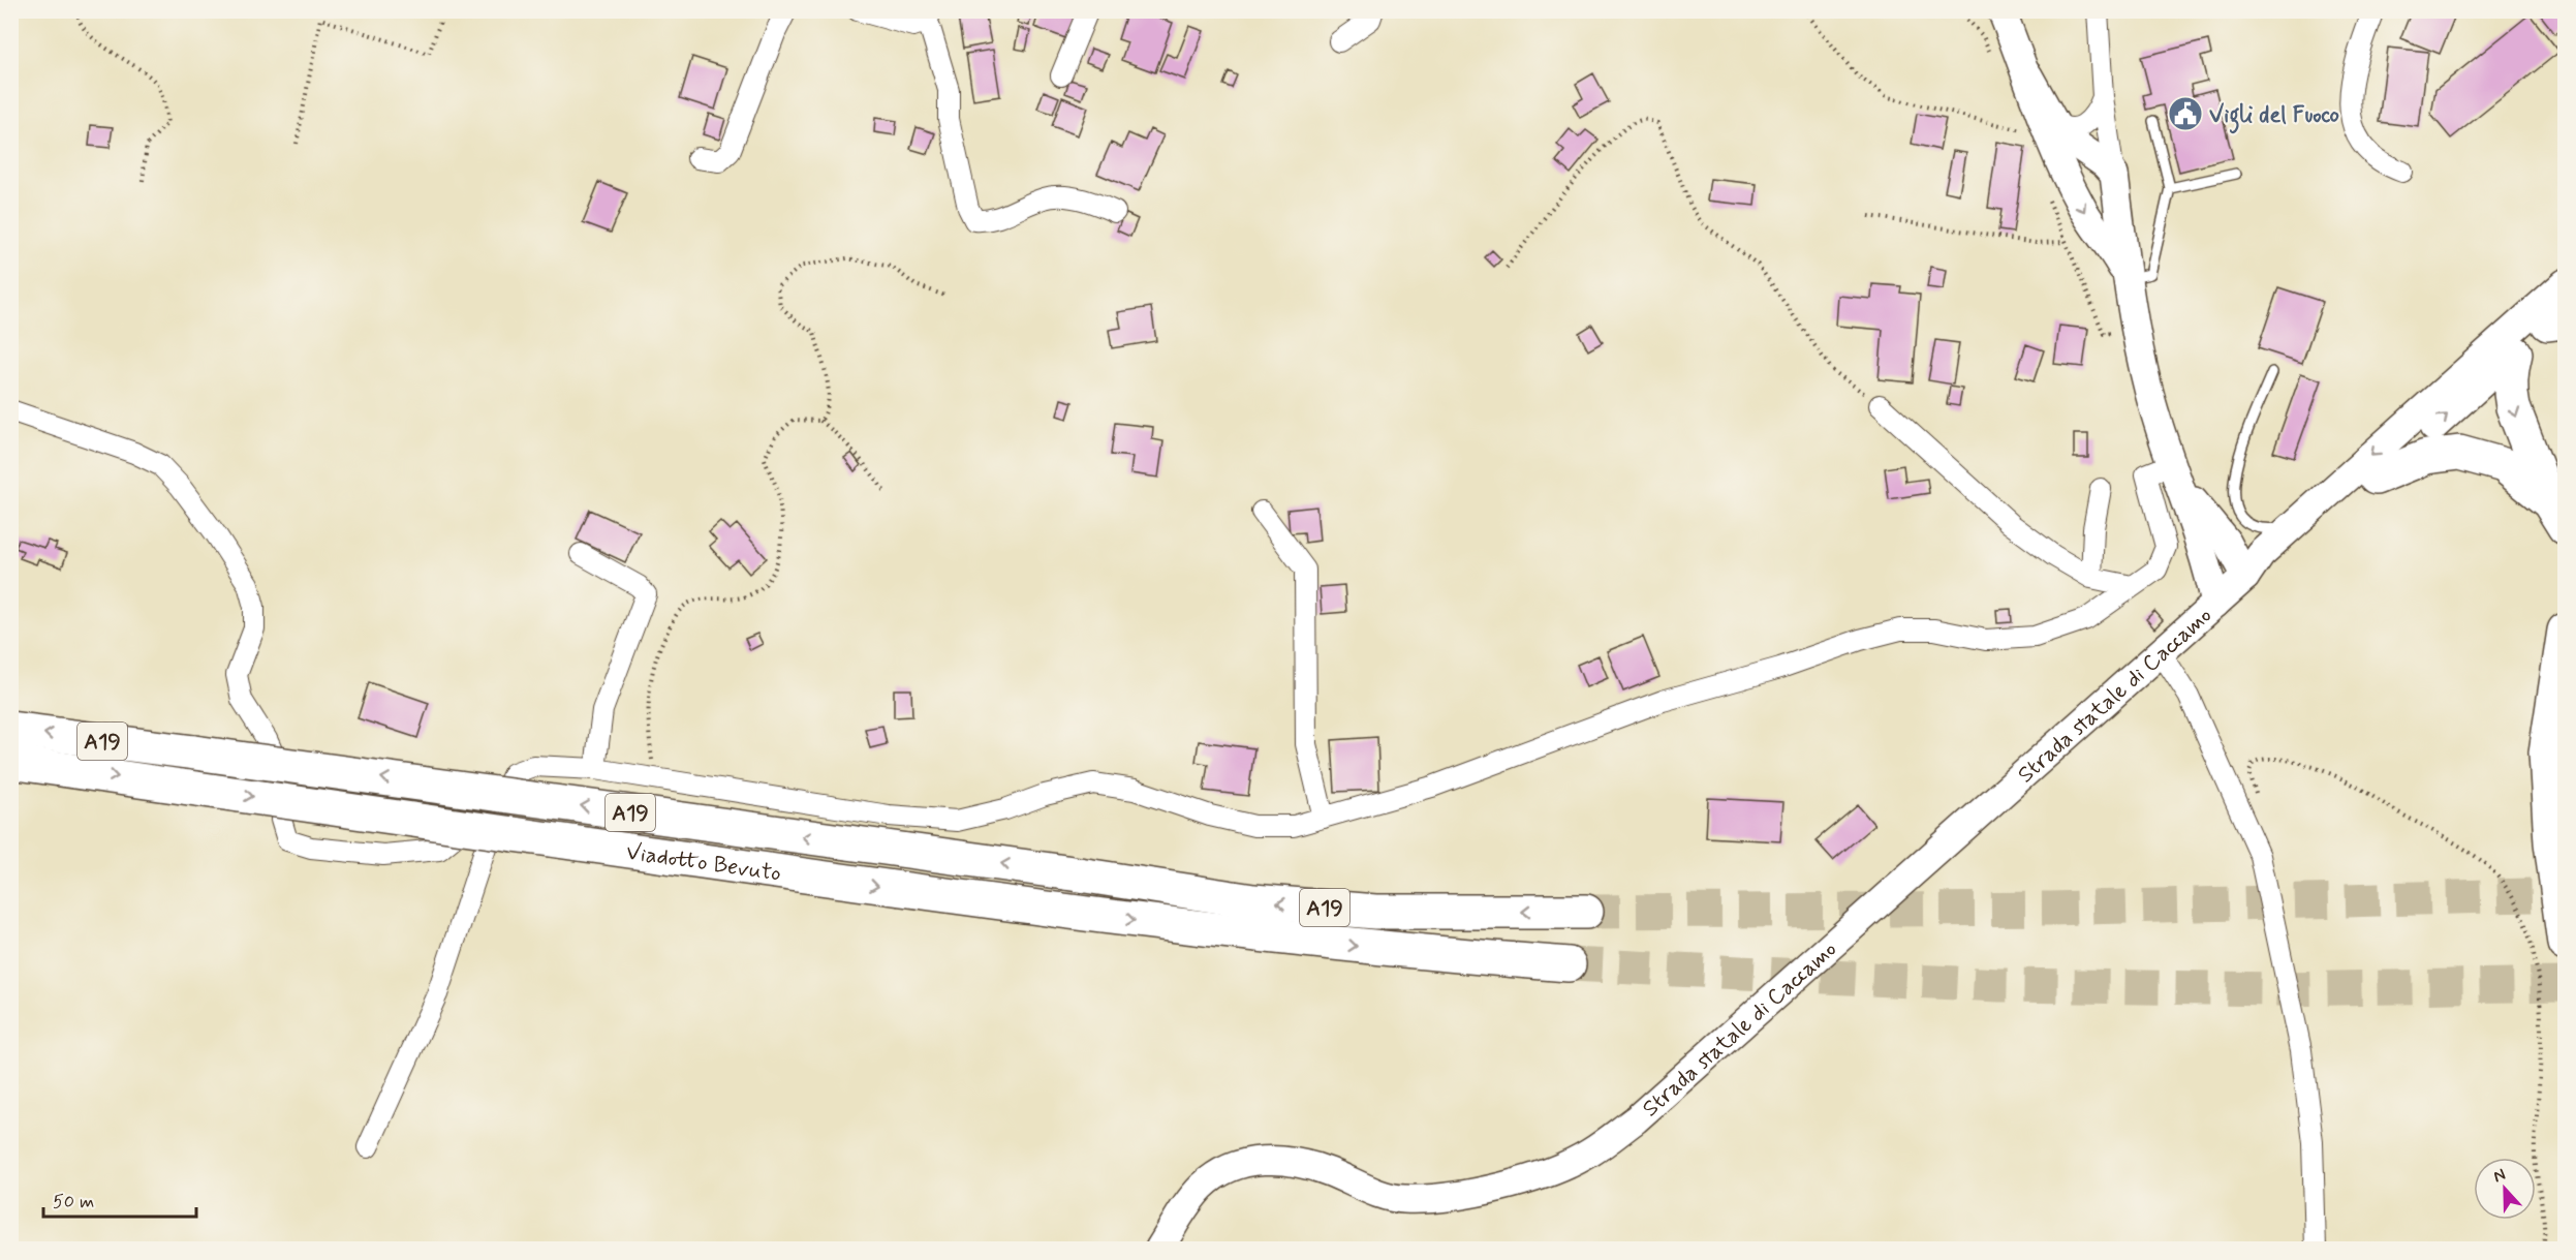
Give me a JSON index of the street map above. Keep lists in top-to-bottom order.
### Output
{
  "streets": {
    "highway": ["A19", "Viadotto Bevuto"],
    "main road": ["Strada statale di Caccamo"]
  },
  "places": {
    "public building": ["Vigli del Fuoco"]
  },
  "scale_bar": "50 m",
  "north": "top"
}
